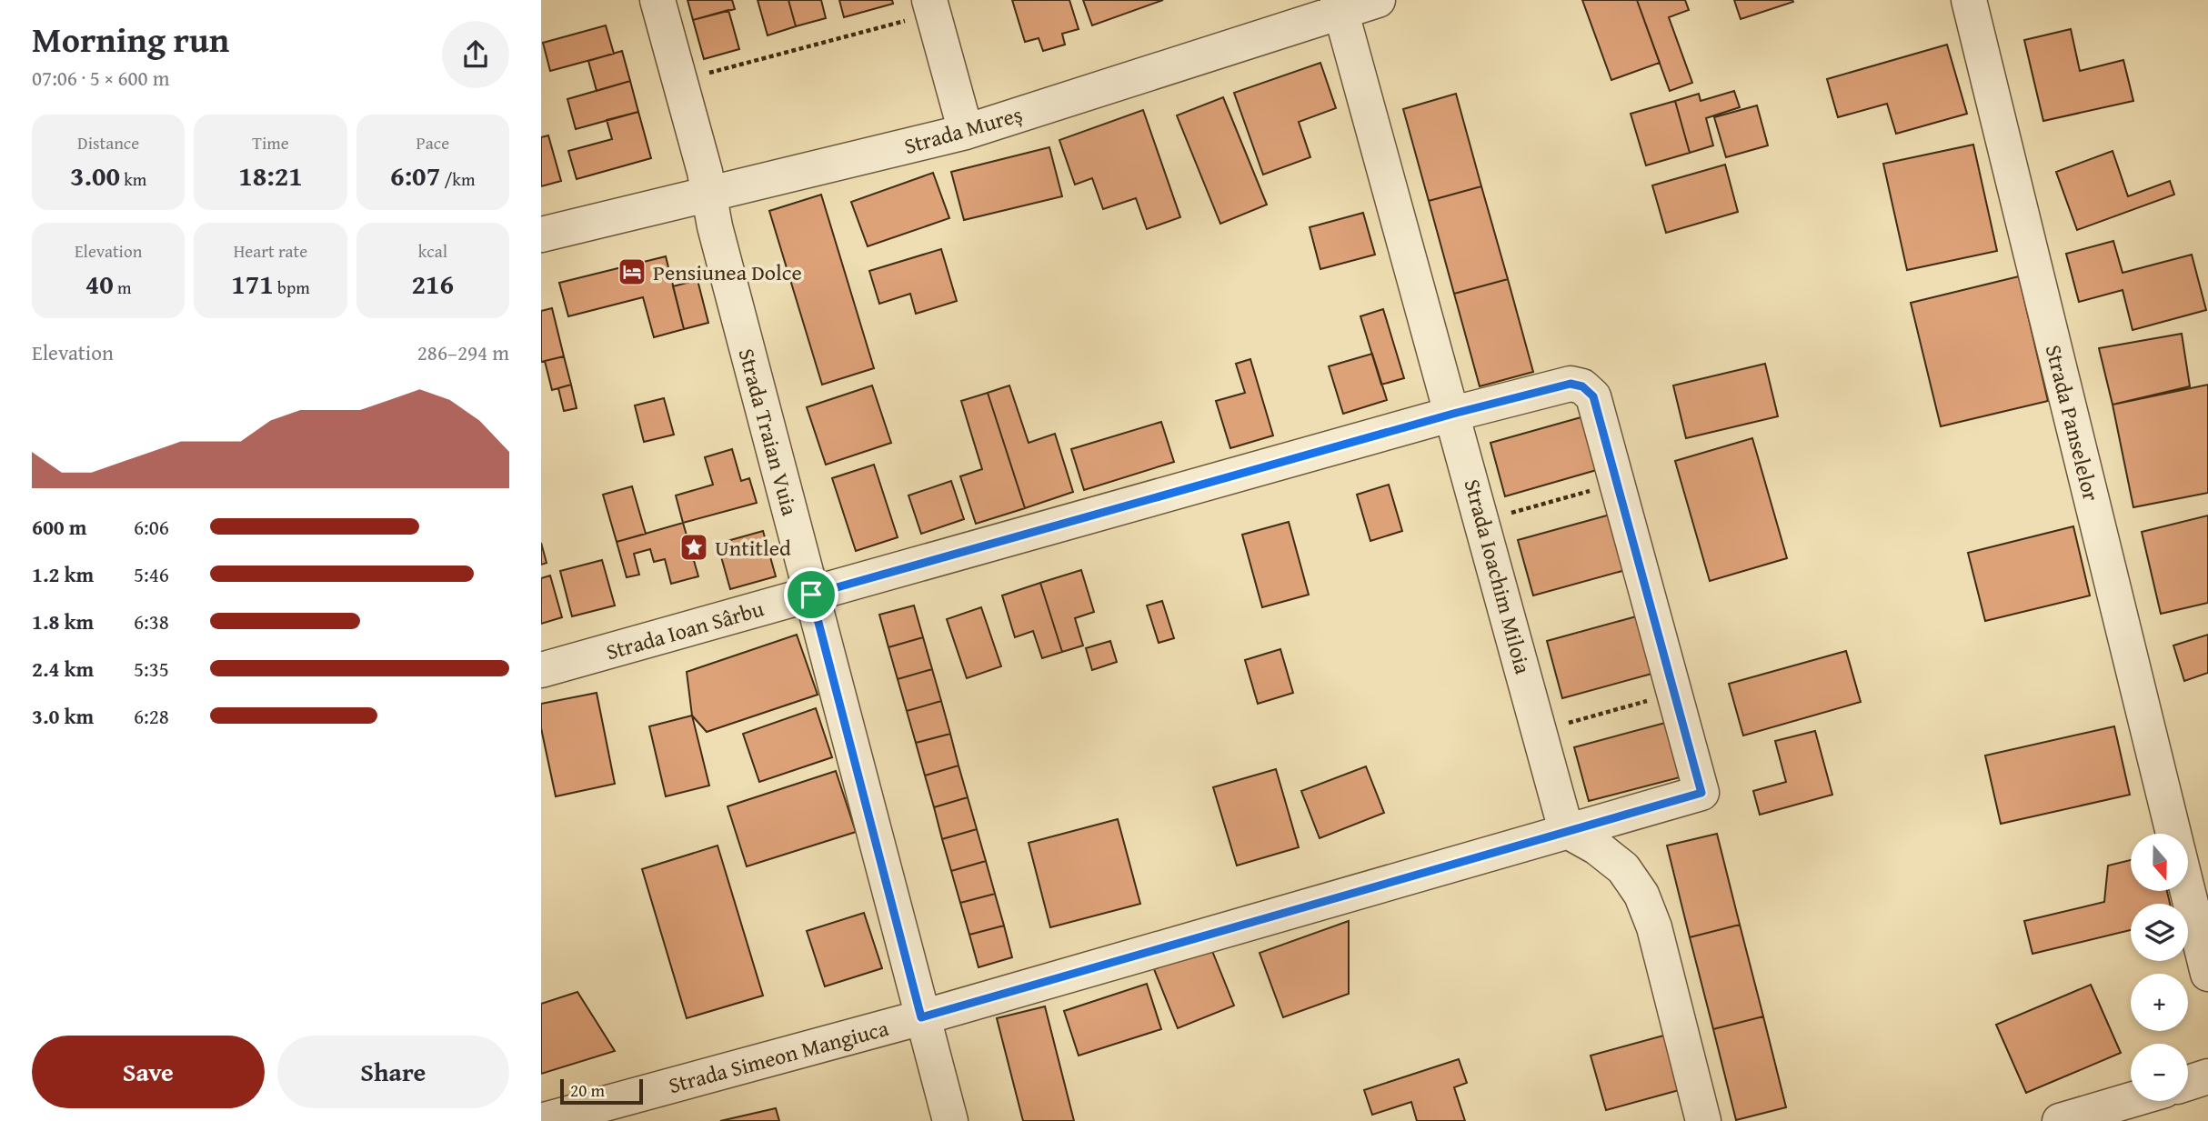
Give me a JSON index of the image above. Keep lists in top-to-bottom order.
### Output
{
  "streets": {
    "street": [
      "Strada Mureș",
      "Strada Panselelor",
      "Strada Traian Vuia",
      "Strada Ioachim Miloia",
      "Strada Ioan Sârbu",
      "Strada Simeon Mangiuca"
    ]
  },
  "crossings": [
    ["Strada Mureș", "Strada Traian Vuia"],
    ["Strada Mureș", "Strada Ioachim Miloia"],
    ["Strada Traian Vuia", "Strada Ioan Sârbu"],
    ["Strada Traian Vuia", "Strada Simeon Mangiuca"],
    ["Strada Ioachim Miloia", "Strada Ioan Sârbu"],
    ["Strada Ioachim Miloia", "Strada Simeon Mangiuca"],
    ["Strada Ioan Sârbu", "Strada Simeon Mangiuca"]
  ],
  "places": {
    "hotel": ["Pensiunea Dolce"],
    "place": ["Untitled"]
  },
  "scale_bar": "20 m",
  "north": "bottom",
  "page": {
    "heading": ["Morning run", "07:06 · 5 × 600 m"],
    "stats": [
      ["Distance", "3.00 km"],
      ["Time", "18:21"],
      ["Pace", "6:07 /km"],
      ["Elevation", "40 m"],
      ["Heart rate", "171 bpm"],
      ["kcal", "216"]
    ],
    "chart": ["Elevation", "286–294 m"],
    "list": [
      {
        "name": "600 m",
        "note": "6:06"
      },
      {
        "name": "1.2 km",
        "note": "5:46"
      },
      {
        "name": "1.8 km",
        "note": "6:38"
      },
      {
        "name": "2.4 km",
        "note": "5:35"
      },
      {
        "name": "3.0 km",
        "note": "6:28"
      }
    ],
    "map_buttons": ["+", "−"],
    "buttons": ["Save", "Share"],
    "scale": "20 m"
  }
}
